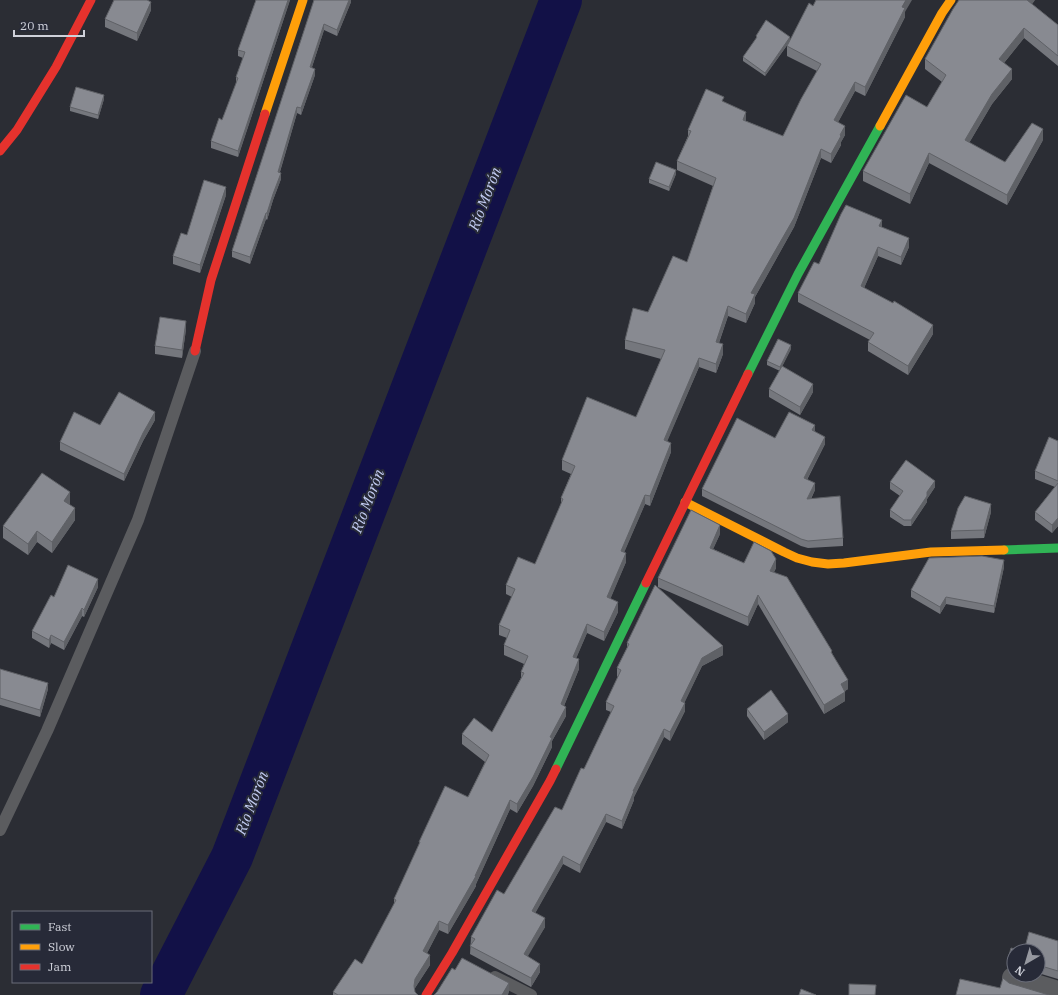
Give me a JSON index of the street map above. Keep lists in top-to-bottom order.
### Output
{
  "water": ["Río Morón"],
  "legend": ["Fast", "Slow", "Jam"],
  "scale_bar": "20 m",
  "north": "bottom left"
}
